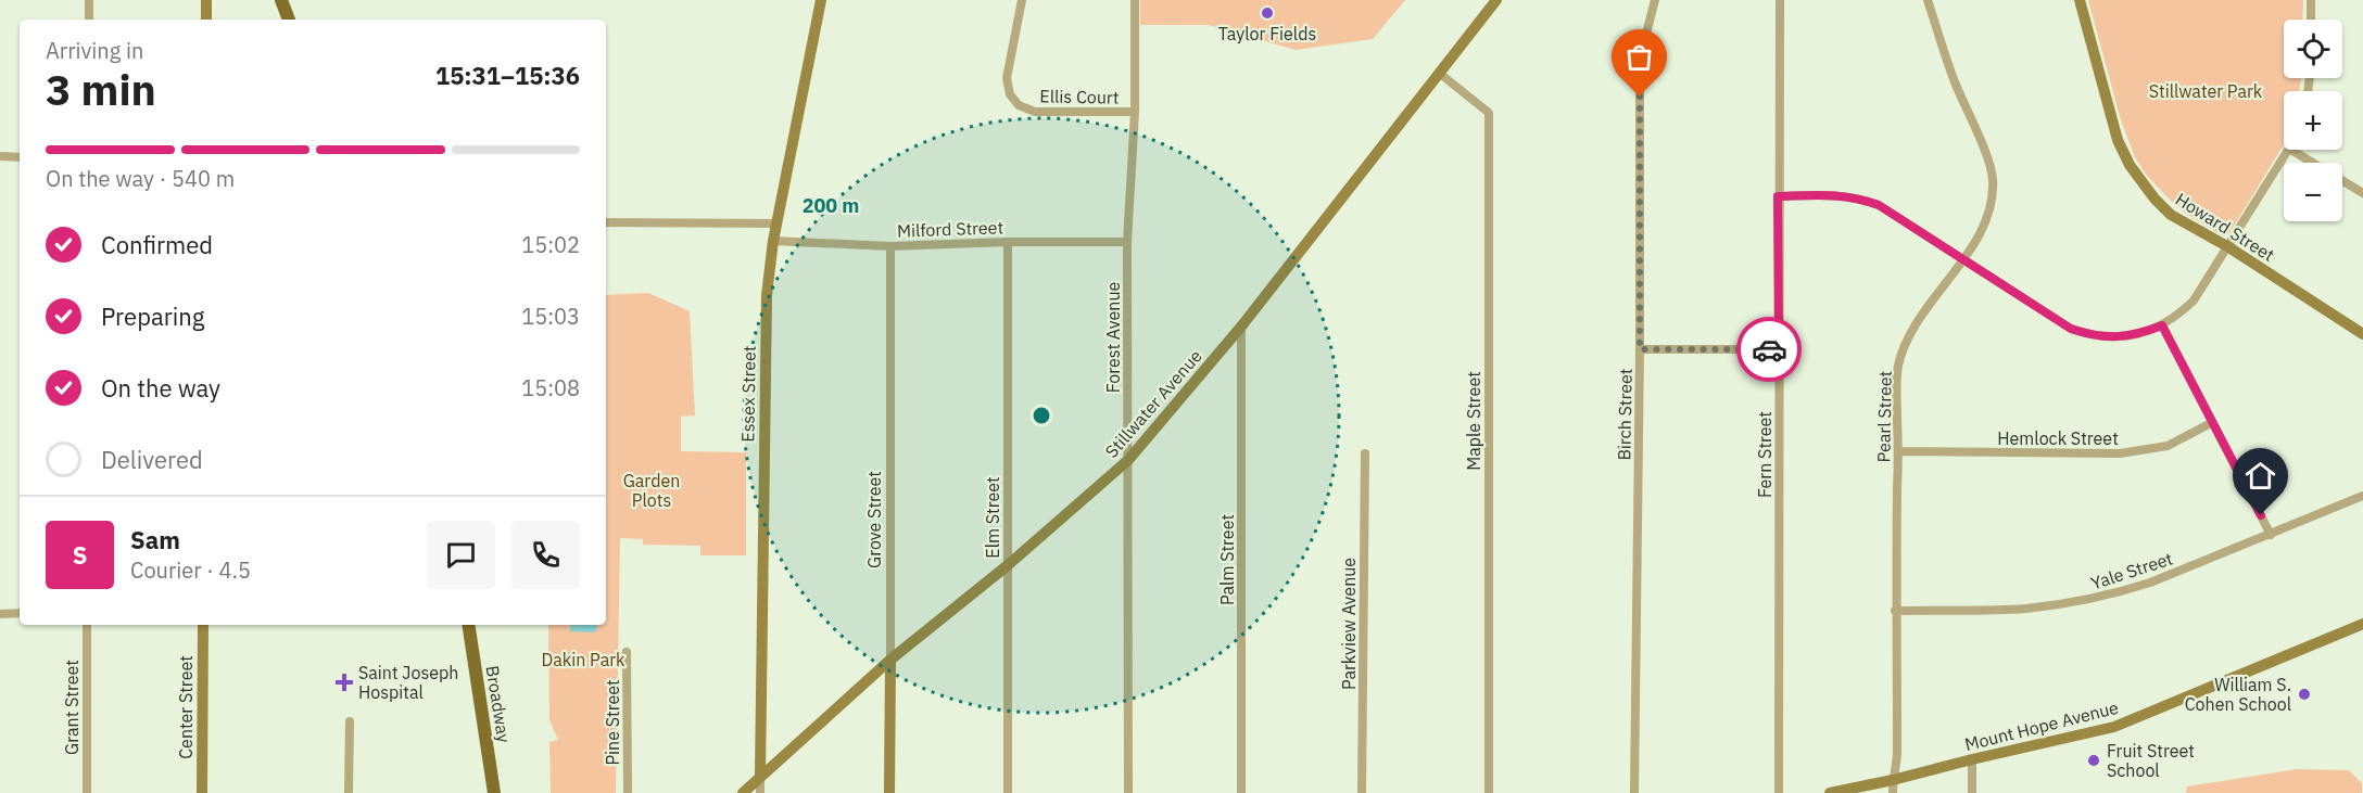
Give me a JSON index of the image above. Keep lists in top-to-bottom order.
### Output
{
  "streets": {
    "main road": ["Broadway"],
    "street": [
      "Ellis Court",
      "Howard Street",
      "Milford Street",
      "Forest Avenue",
      "Essex Street",
      "Stillwater Avenue",
      "Birch Street",
      "Pearl Street",
      "Maple Street",
      "Hemlock Street",
      "Fern Street",
      "Elm Street",
      "Grove Street",
      "Palm Street",
      "Yale Street",
      "Parkview Avenue",
      "Grant Street",
      "Center Street",
      "Pine Street",
      "Mount Hope Avenue"
    ]
  },
  "crossings": [
    ["Ellis Court", "Forest Avenue"],
    ["Milford Street", "Forest Avenue"],
    ["Milford Street", "Essex Street"],
    ["Milford Street", "Elm Street"],
    ["Milford Street", "Grove Street"],
    ["Forest Avenue", "Stillwater Avenue"],
    ["Essex Street", "Stillwater Avenue"],
    ["Stillwater Avenue", "Maple Street"],
    ["Stillwater Avenue", "Elm Street"],
    ["Stillwater Avenue", "Grove Street"],
    ["Stillwater Avenue", "Palm Street"],
    ["Pearl Street", "Hemlock Street"],
    ["Pearl Street", "Yale Street"],
    ["Pearl Street", "Mount Hope Avenue"]
  ],
  "parks": ["Stillwater Park", "Garden Plots", "Dakin Park"],
  "places": {
    "other": ["Taylor Fields", "William S. Cohen School", "Fruit Street School"],
    "health": ["Saint Joseph Hospital"]
  },
  "page": {
    "map_buttons": ["+", "−"],
    "heading": ["3 min", "Arriving in", "15:31–15:36"],
    "panel": ["Sam", "Courier · 4.5"],
    "bar": "On the way · 540 m",
    "list": [
      ["Confirmed", "15:02"],
      ["Preparing", "15:03"],
      ["On the way", "15:08"],
      "Delivered"
    ],
    "round": "S"
  },
  "rings": ["200 m"]
}
